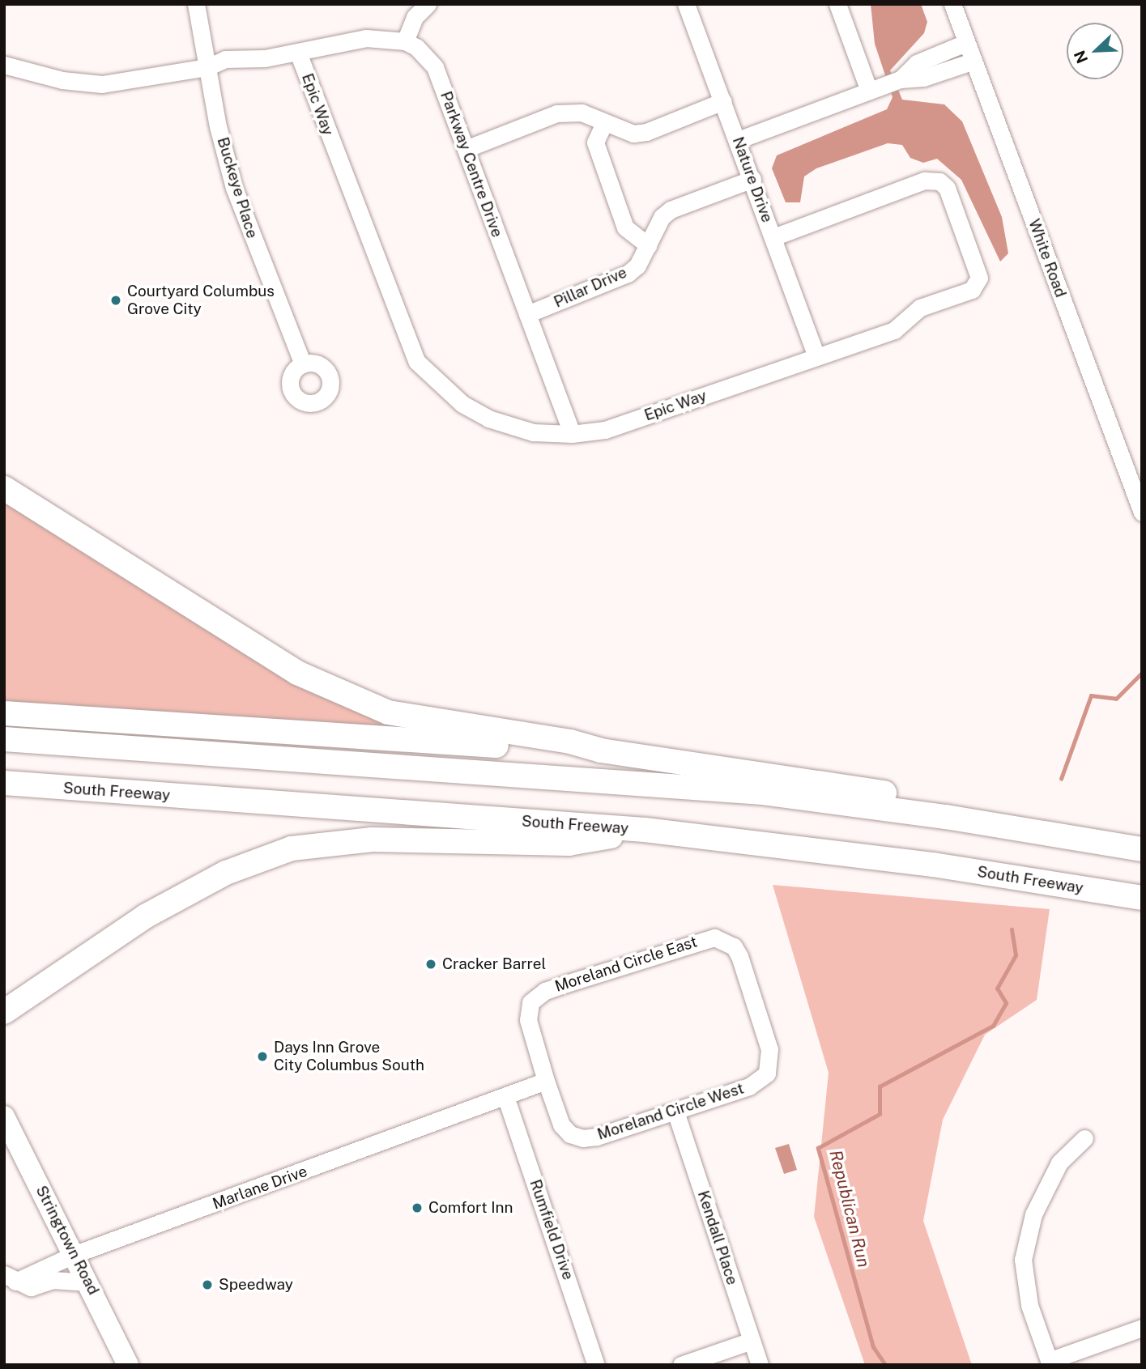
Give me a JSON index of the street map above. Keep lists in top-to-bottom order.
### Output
{
  "streets": {
    "highway": ["South Freeway"],
    "main road": ["Stringtown Road"],
    "street": [
      "Epic Way",
      "Parkway Centre Drive",
      "Nature Drive",
      "Buckeye Place",
      "White Road",
      "Pillar Drive",
      "Moreland Circle East",
      "Moreland Circle West",
      "Marlane Drive",
      "Rumfield Drive",
      "Kendall Place"
    ]
  },
  "crossings": [
    ["Epic Way", "Parkway Centre Drive"],
    ["Epic Way", "Nature Drive"],
    ["Parkway Centre Drive", "Pillar Drive"],
    ["Nature Drive", "Pillar Drive"],
    ["Moreland Circle East", "Moreland Circle West"],
    ["Moreland Circle East", "Marlane Drive"],
    ["Moreland Circle West", "Marlane Drive"],
    ["Moreland Circle West", "Kendall Place"],
    ["Marlane Drive", "Rumfield Drive"],
    ["Marlane Drive", "Stringtown Road"]
  ],
  "water": ["Republican Run"],
  "places": [
    "Courtyard Columbus Grove City",
    "Cracker Barrel",
    "Days Inn Grove City Columbus South",
    "Comfort Inn",
    "Speedway"
  ],
  "north": "bottom left"
}
